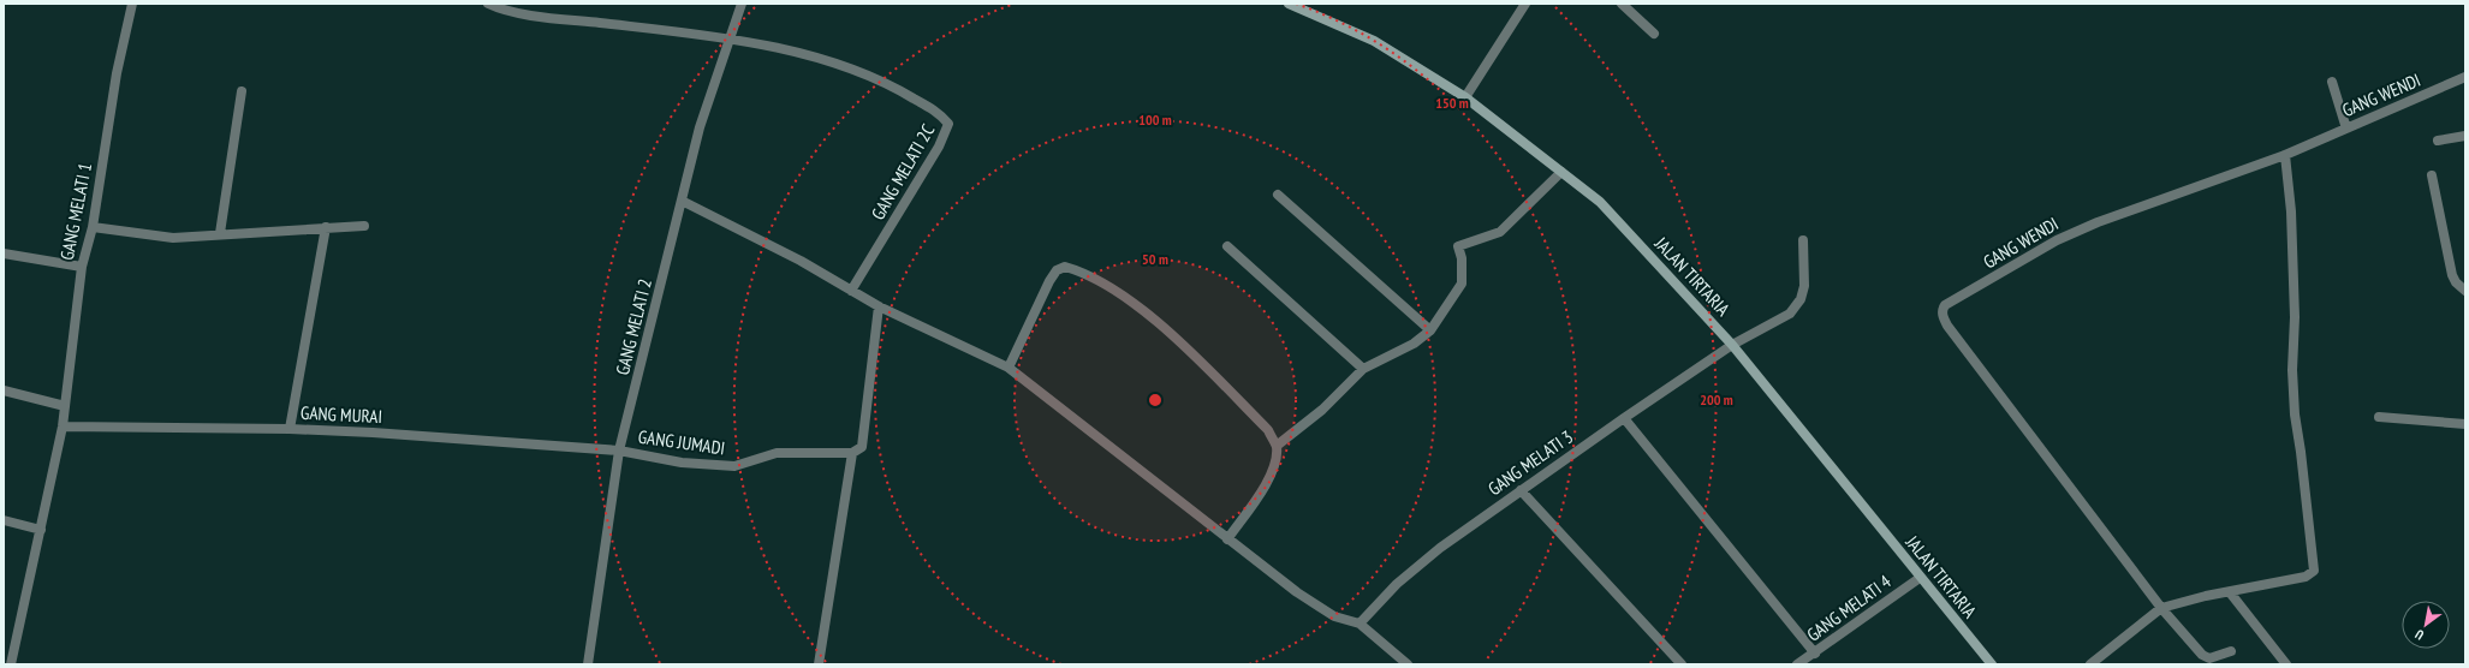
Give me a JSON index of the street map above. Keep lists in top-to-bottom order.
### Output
{
  "streets": {
    "street": [
      "GANG WENDI",
      "GANG MELATI 2C",
      "GANG MELATI 1",
      "JALAN TIRTARIA",
      "GANG MELATI 2",
      "GANG MURAI",
      "GANG JUMADI",
      "GANG MELATI 3",
      "GANG MELATI 4"
    ]
  },
  "crossings": [
    ["GANG MELATI 2C", "GANG MELATI 2"],
    ["GANG MELATI 1", "GANG MURAI"],
    ["JALAN TIRTARIA", "GANG MELATI 3"],
    ["JALAN TIRTARIA", "GANG MELATI 4"],
    ["GANG MELATI 2", "GANG MURAI"],
    ["GANG MELATI 2", "GANG JUMADI"],
    ["GANG MURAI", "GANG JUMADI"]
  ],
  "north": "bottom left",
  "rings": [
    "150 m",
    "100 m",
    "50 m",
    "200 m"
  ]
}
